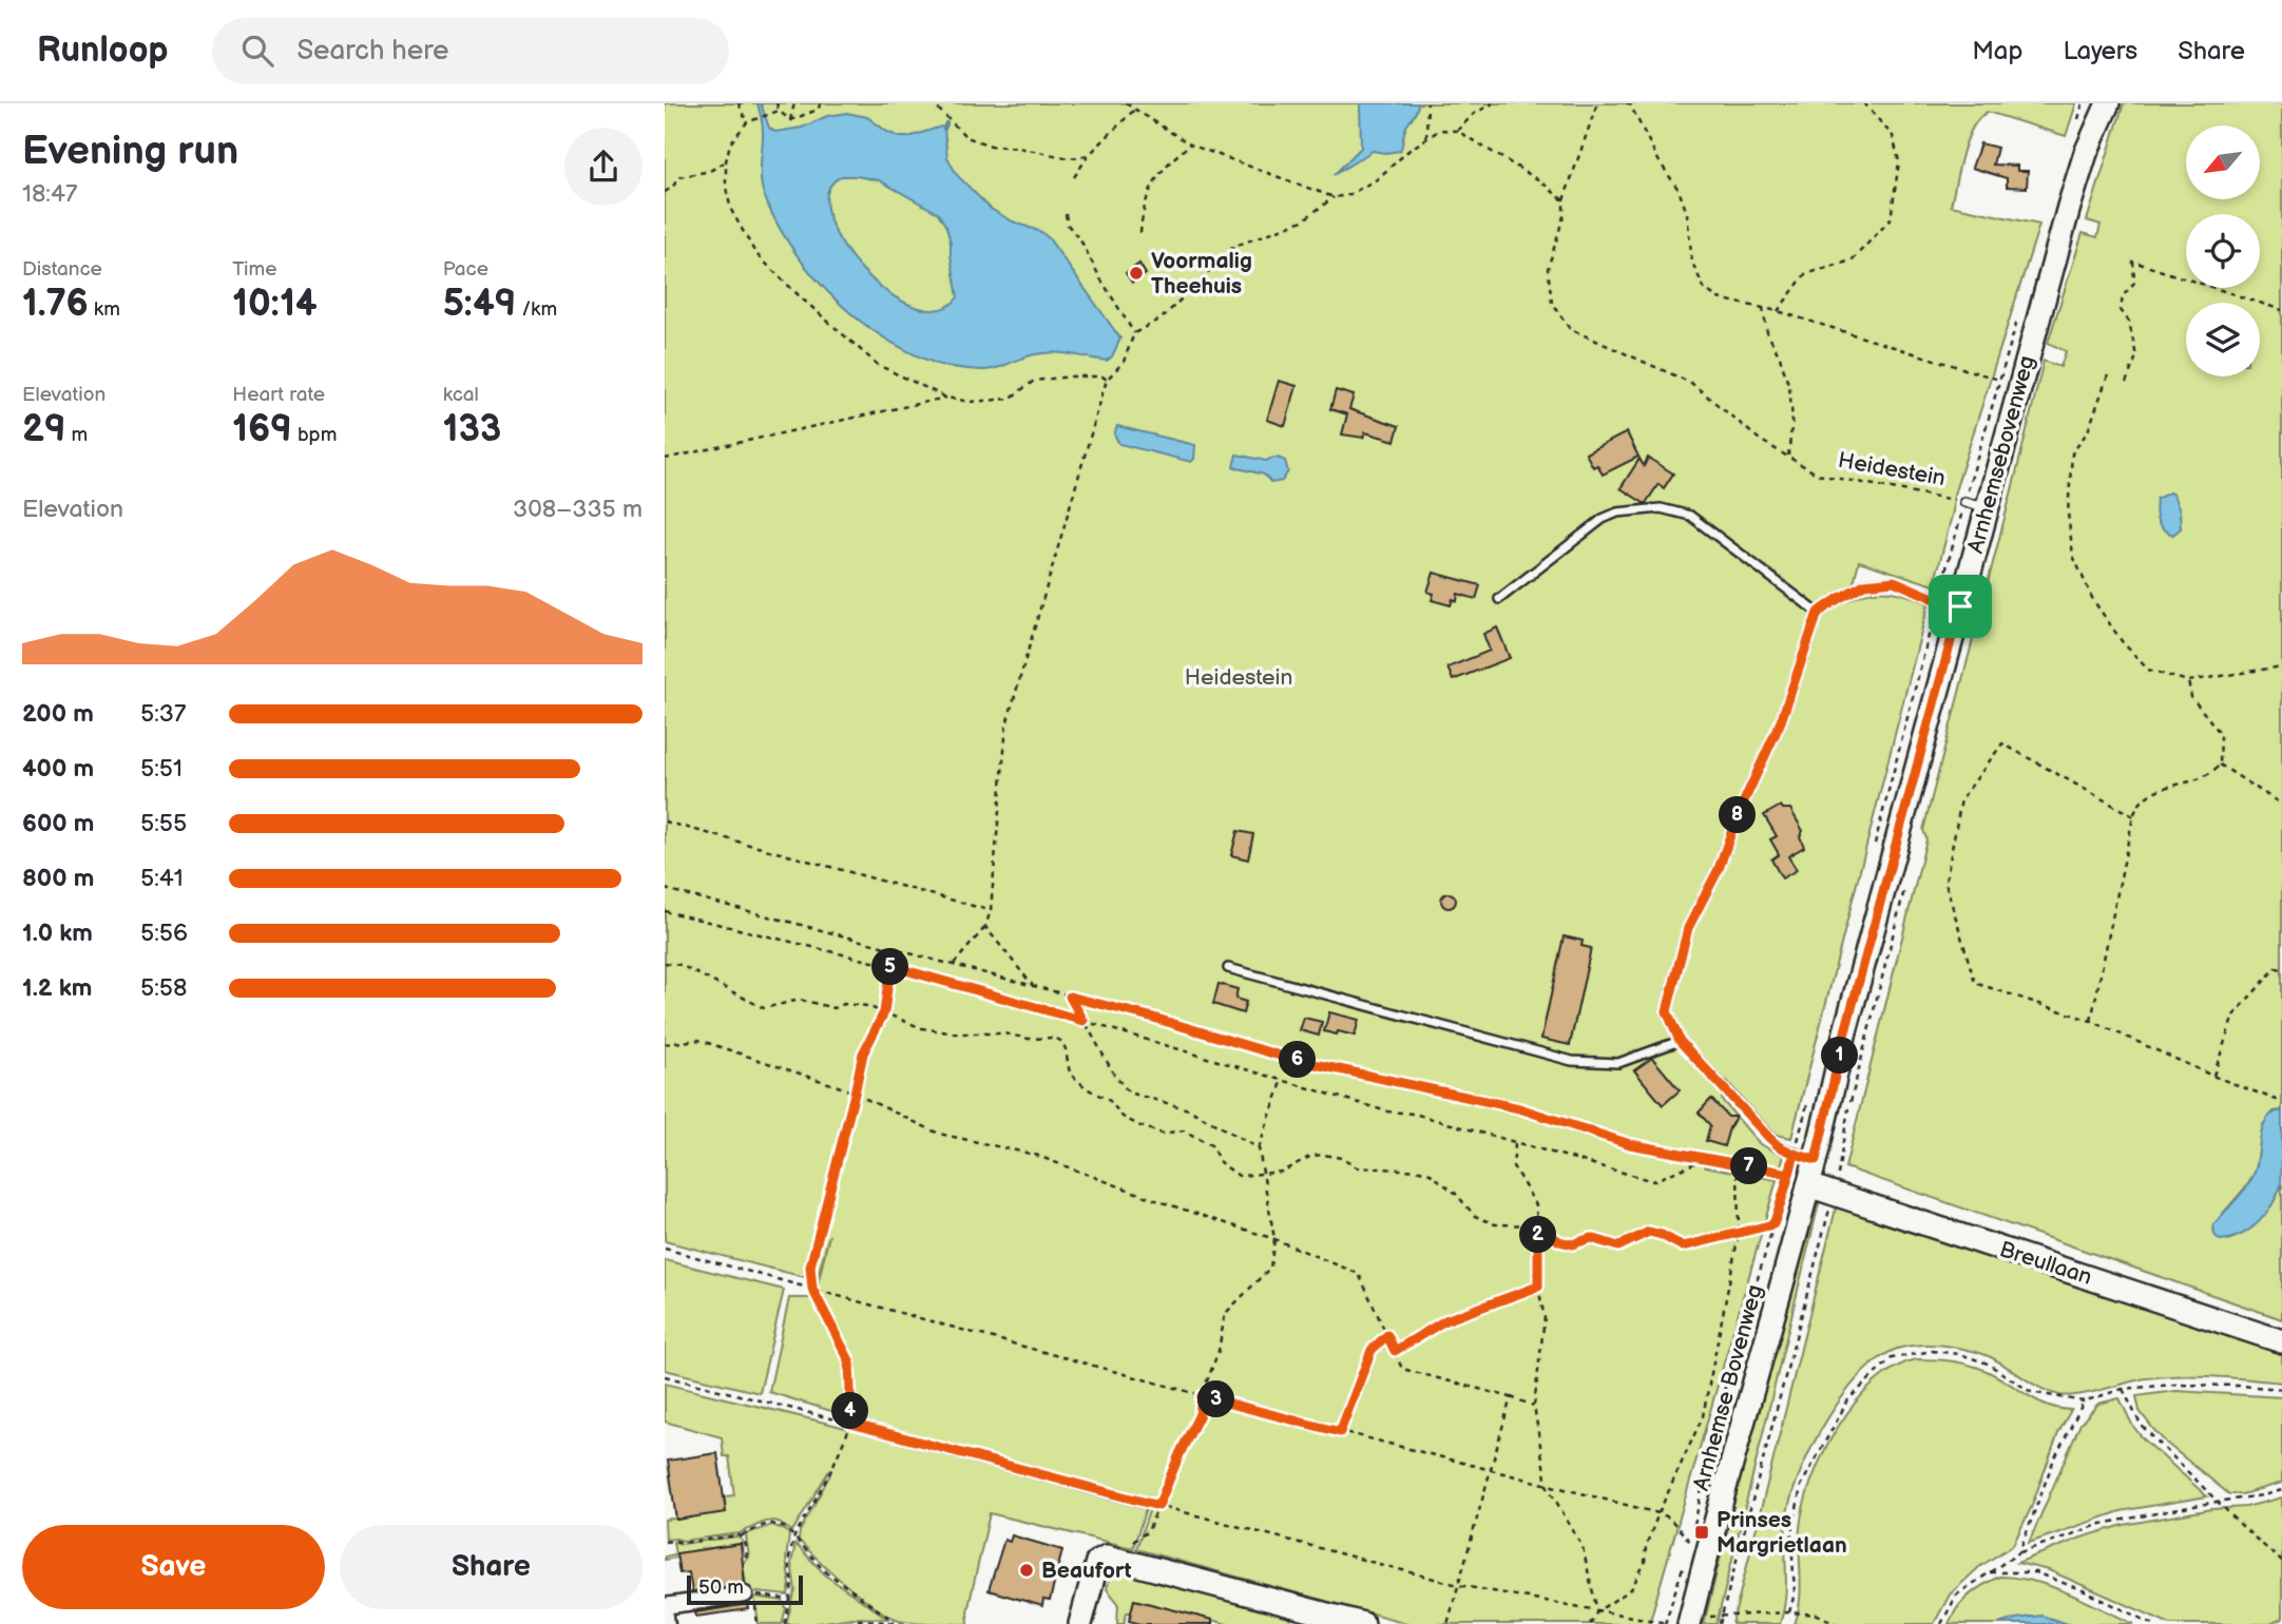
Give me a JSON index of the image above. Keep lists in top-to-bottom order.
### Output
{
  "streets": {
    "main road": ["Arnhemsebovenweg", "Breullaan", "Arnhemse Bovenweg"],
    "lane": ["Heidestein"]
  },
  "crossings": [
    ["Arnhemsebovenweg", "Heidestein"],
    ["Arnhemsebovenweg", "Breullaan"],
    ["Arnhemsebovenweg", "Arnhemse Bovenweg"],
    ["Breullaan", "Arnhemse Bovenweg"]
  ],
  "parks": ["Heidestein"],
  "places": {
    "other": ["Voormalig Theehuis", "Beaufort"],
    "transit": ["Prinses Margrietlaan"]
  },
  "scale_bar": "50 m",
  "north": "bottom left",
  "page": {
    "header": "Runloop",
    "search": "Search here",
    "nav": ["Map", "Layers", "Share"],
    "heading": ["Evening run", "18:47"],
    "stats": [
      ["Distance", "1.76 km"],
      ["Time", "10:14"],
      ["Pace", "5:49 /km"],
      ["Elevation", "29 m"],
      ["Heart rate", "169 bpm"],
      ["kcal", "133"]
    ],
    "chart": ["Elevation", "308–335 m"],
    "list": [
      {
        "name": "200 m",
        "note": "5:37"
      },
      {
        "name": "400 m",
        "note": "5:51"
      },
      {
        "name": "600 m",
        "note": "5:55"
      },
      {
        "name": "800 m",
        "note": "5:41"
      },
      {
        "name": "1.0 km",
        "note": "5:56"
      },
      {
        "name": "1.2 km",
        "note": "5:58"
      }
    ],
    "pins": [
      "8",
      "5",
      "1",
      "6",
      "7",
      "2",
      "3",
      "4"
    ],
    "buttons": ["Save", "Share"],
    "scale": "50 m"
  }
}
